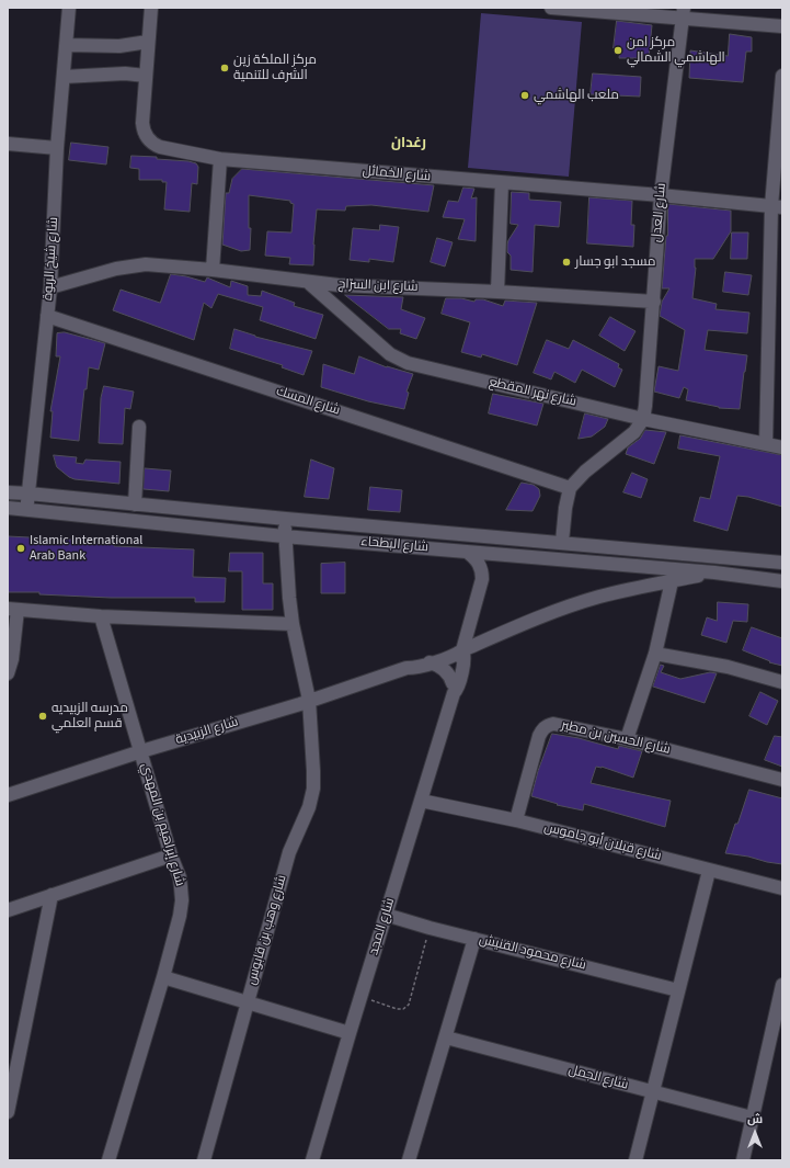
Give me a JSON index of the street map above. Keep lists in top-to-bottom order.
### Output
{
  "streets": {
    "street": [
      "شارع الخمائل",
      "شارع العدل",
      "شارع شيخ الربوة",
      "شارع ابن السرّاج",
      "شارع نهر المقطع",
      "شارع المسك",
      "شارع البطحاء",
      "شارع الزبيدية",
      "شارع الحسين بن مطير",
      "شارع إبراهيم بن المهدي",
      "شارع قبلان أبو جاموس",
      "شارع المجد",
      "شارع وهب بن قابوس",
      "شارع محمود الفنيش",
      "شارع الجمل"
    ]
  },
  "crossings": [
    ["شارع الخمائل", "شارع العدل"],
    ["شارع العدل", "شارع ابن السرّاج"],
    ["شارع العدل", "شارع نهر المقطع"],
    ["شارع شيخ الربوة", "شارع ابن السرّاج"],
    ["شارع شيخ الربوة", "شارع المسك"],
    ["شارع شيخ الربوة", "شارع البطحاء"],
    ["شارع ابن السرّاج", "شارع نهر المقطع"],
    ["شارع البطحاء", "شارع الزبيدية"],
    ["شارع البطحاء", "شارع المجد"],
    ["شارع البطحاء", "شارع وهب بن قابوس"],
    ["شارع الزبيدية", "شارع إبراهيم بن المهدي"],
    ["شارع الزبيدية", "شارع المجد"],
    ["شارع الزبيدية", "شارع وهب بن قابوس"],
    ["شارع الحسين بن مطير", "شارع قبلان أبو جاموس"],
    ["شارع قبلان أبو جاموس", "شارع المجد"],
    ["شارع المجد", "شارع محمود الفنيش"]
  ],
  "districts": ["رغدان"],
  "places": [
    "مركز امن الهاشمي الشمالي",
    "مركز الملكة زين الشرف للتنمية",
    "ملعب الهاشمي",
    "مسجد ابو جسار",
    "Islamic International Arab Bank",
    "مدرسه الزبيديه قسم العلمي"
  ],
  "north": "top"
}
